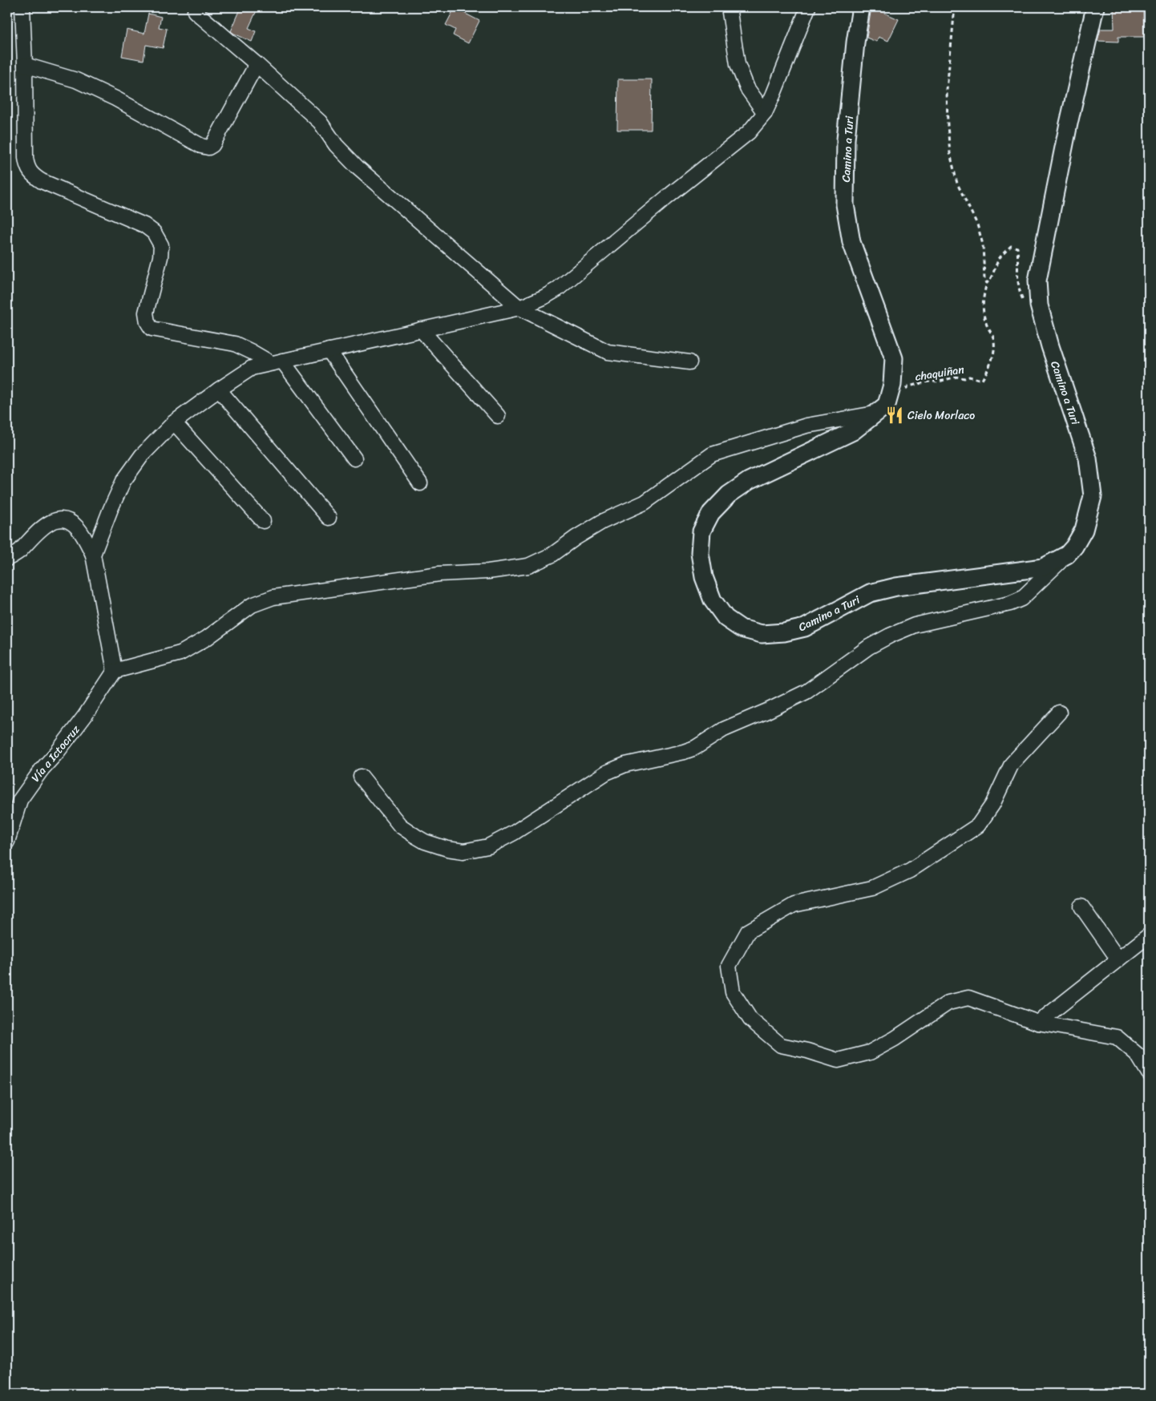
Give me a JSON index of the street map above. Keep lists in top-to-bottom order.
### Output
{
  "streets": {
    "main road": ["Camino a Turi"],
    "street": ["Vía a Ictocruz"],
    "path": ["chaquiñan"]
  },
  "places": {
    "restaurant": ["Cielo Morlaco"]
  }
}
